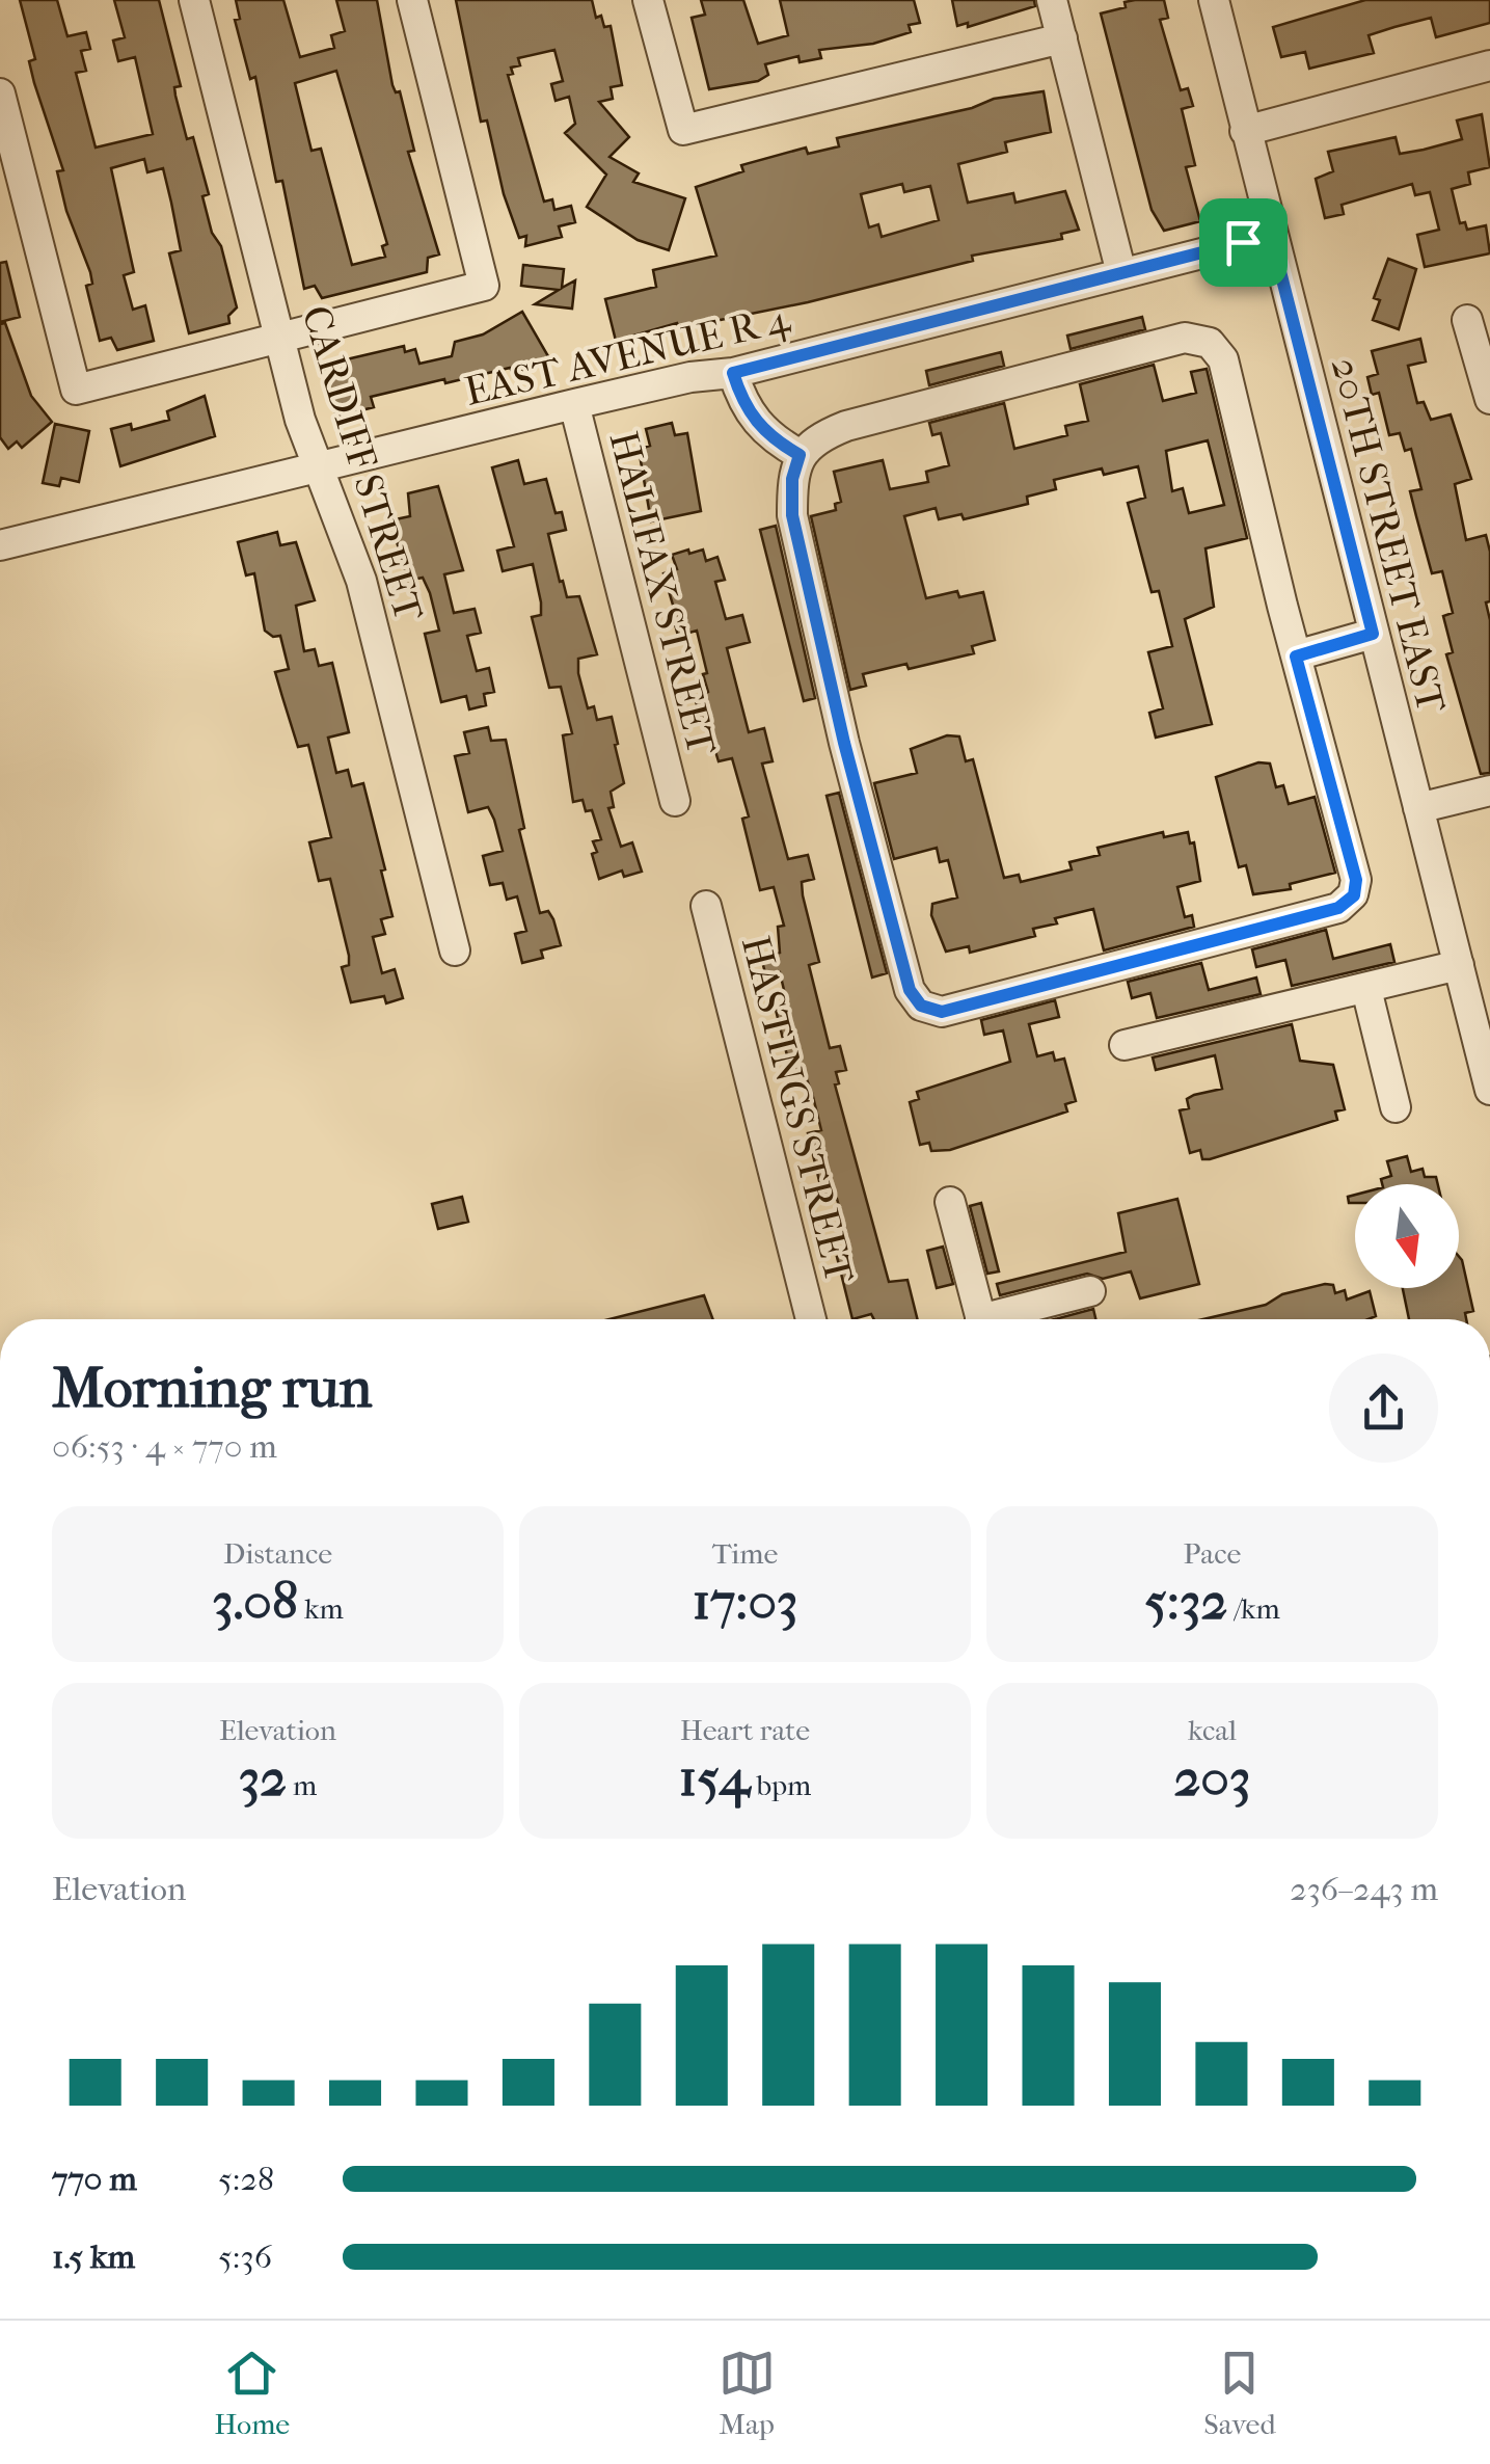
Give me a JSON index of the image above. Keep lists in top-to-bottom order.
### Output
{
  "streets": {
    "street": [
      "EAST AVENUE R 4",
      "CARDIFF STREET",
      "20TH STREET EAST",
      "HALIFAX STREET",
      "HASTINGS STREET"
    ]
  },
  "crossings": [
    ["EAST AVENUE R 4", "CARDIFF STREET"],
    ["EAST AVENUE R 4", "20TH STREET EAST"],
    ["EAST AVENUE R 4", "HALIFAX STREET"]
  ],
  "north": "bottom",
  "page": {
    "heading": ["Morning run", "06:53 · 4 × 770 m"],
    "stats": [
      ["Distance", "3.08 km"],
      ["Time", "17:03"],
      ["Pace", "5:32 /km"],
      ["Elevation", "32 m"],
      ["Heart rate", "154 bpm"],
      ["kcal", "203"]
    ],
    "chart": ["Elevation", "236–243 m"],
    "list": [
      {
        "name": "770 m",
        "note": "5:28"
      },
      {
        "name": "1.5 km",
        "note": "5:36"
      }
    ],
    "tabs": ["Home", "Map", "Saved"]
  }
}
